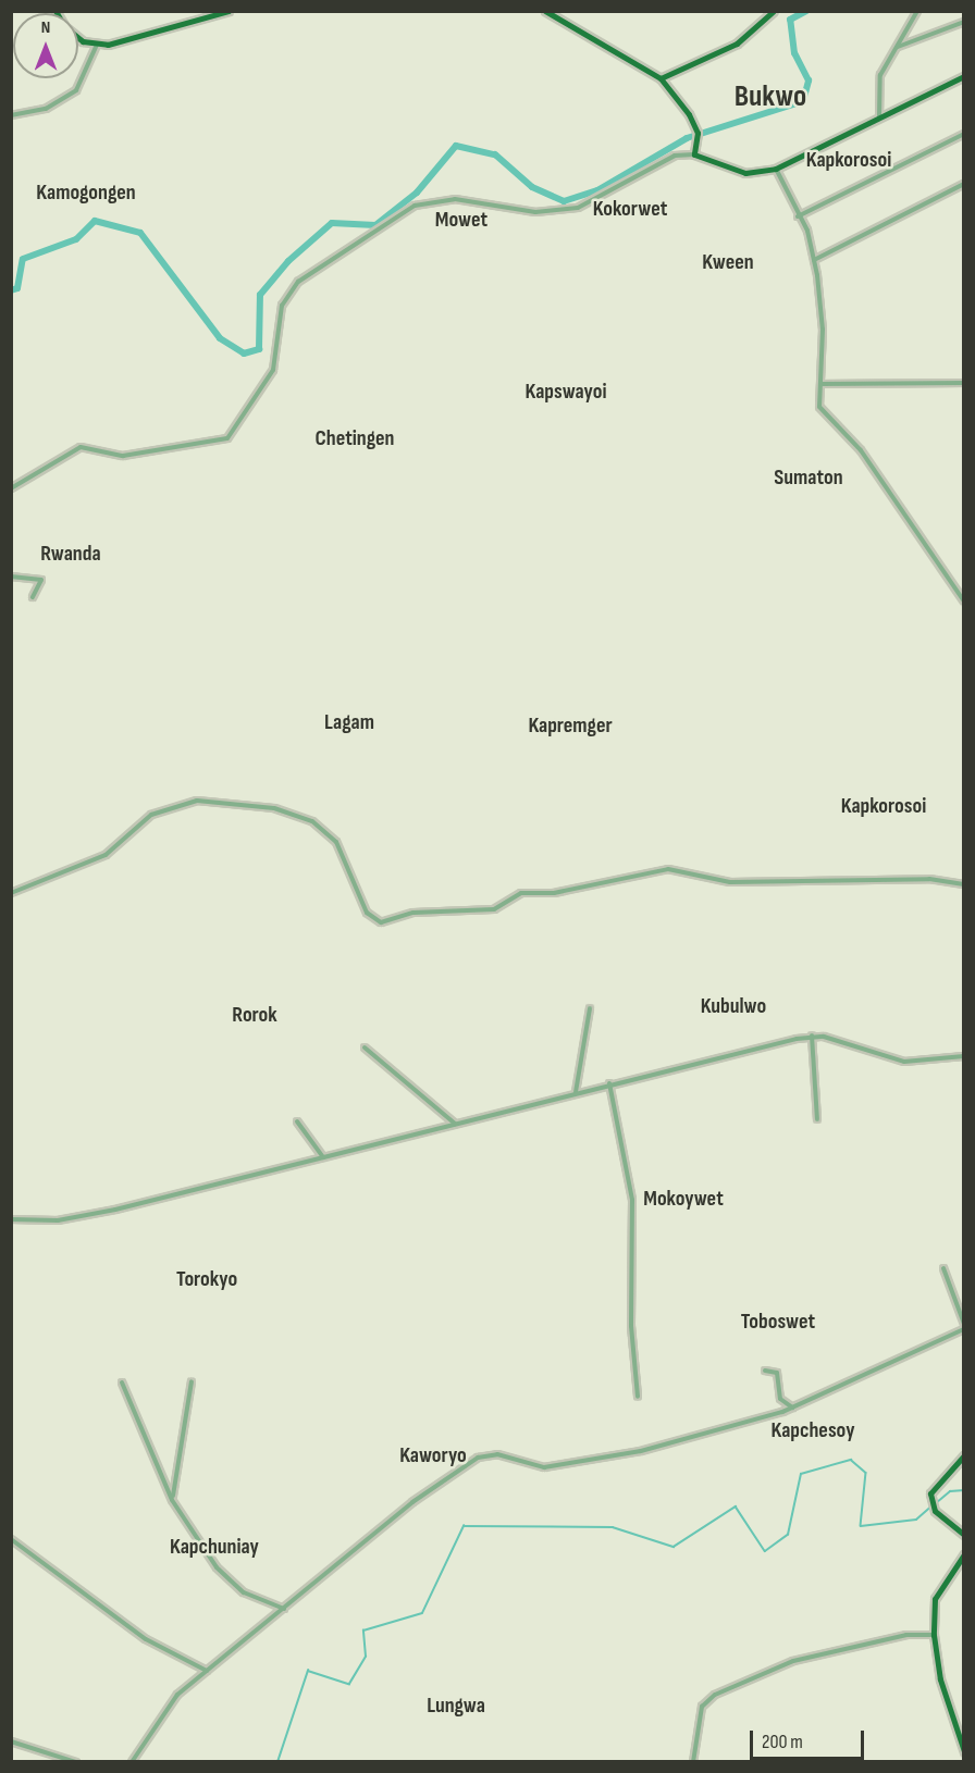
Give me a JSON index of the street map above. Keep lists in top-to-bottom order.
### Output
{
  "districts": [
    "Bukwo",
    "Kapkorosoi",
    "Kamogongen",
    "Kokorwet",
    "Mowet",
    "Kween",
    "Kapswayoi",
    "Chetingen",
    "Sumaton",
    "Rwanda",
    "Lagam",
    "Kapremger",
    "Kapkorosoi",
    "Kubulwo",
    "Rorok",
    "Mokoywet",
    "Torokyo",
    "Toboswet",
    "Kapchesoy",
    "Kaworyo",
    "Kapchuniay",
    "Lungwa"
  ],
  "scale_bar": "200 m",
  "north": "top"
}
